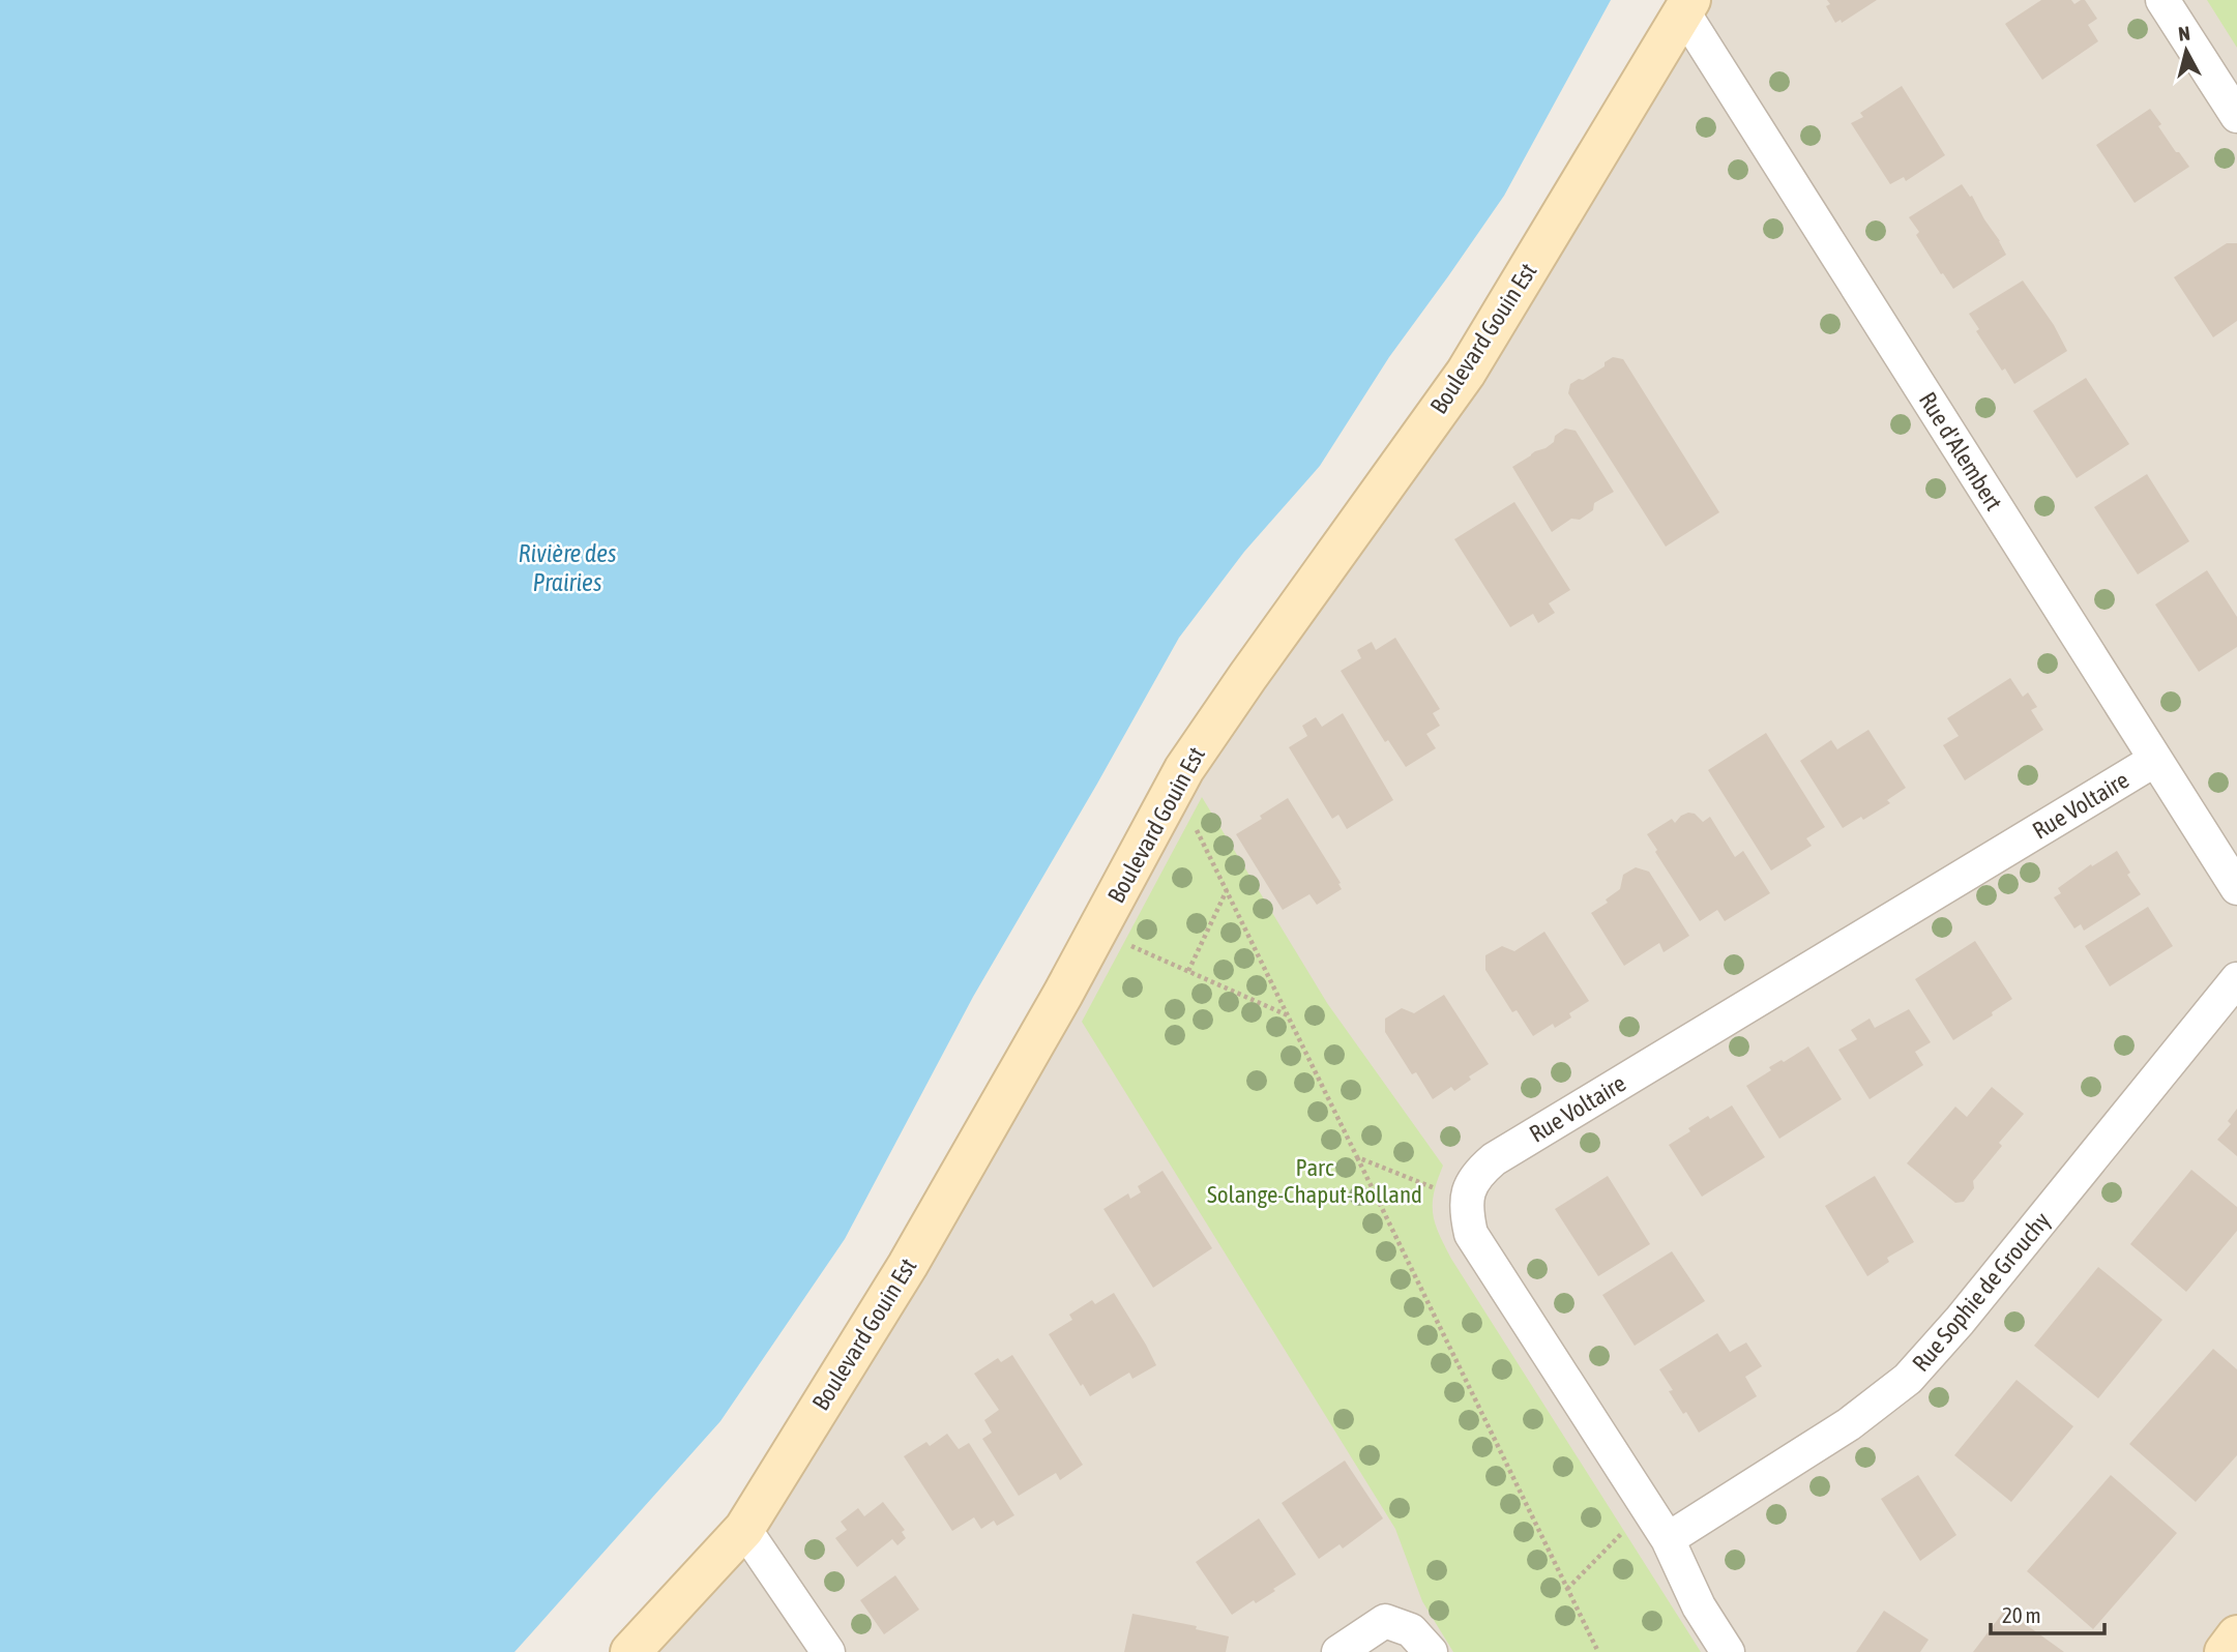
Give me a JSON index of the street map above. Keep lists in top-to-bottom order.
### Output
{
  "streets": {
    "street": [
      "Boulevard Gouin Est",
      "Rue d'Alembert",
      "Rue Voltaire",
      "Rue Sophie de Grouchy"
    ]
  },
  "crossings": [
    ["Boulevard Gouin Est", "Rue d'Alembert"],
    ["Rue d'Alembert", "Rue Voltaire"]
  ],
  "water": ["Rivière des Prairies"],
  "parks": ["Parc Solange-Chaput-Rolland"],
  "scale_bar": "20 m",
  "north": "top"
}
